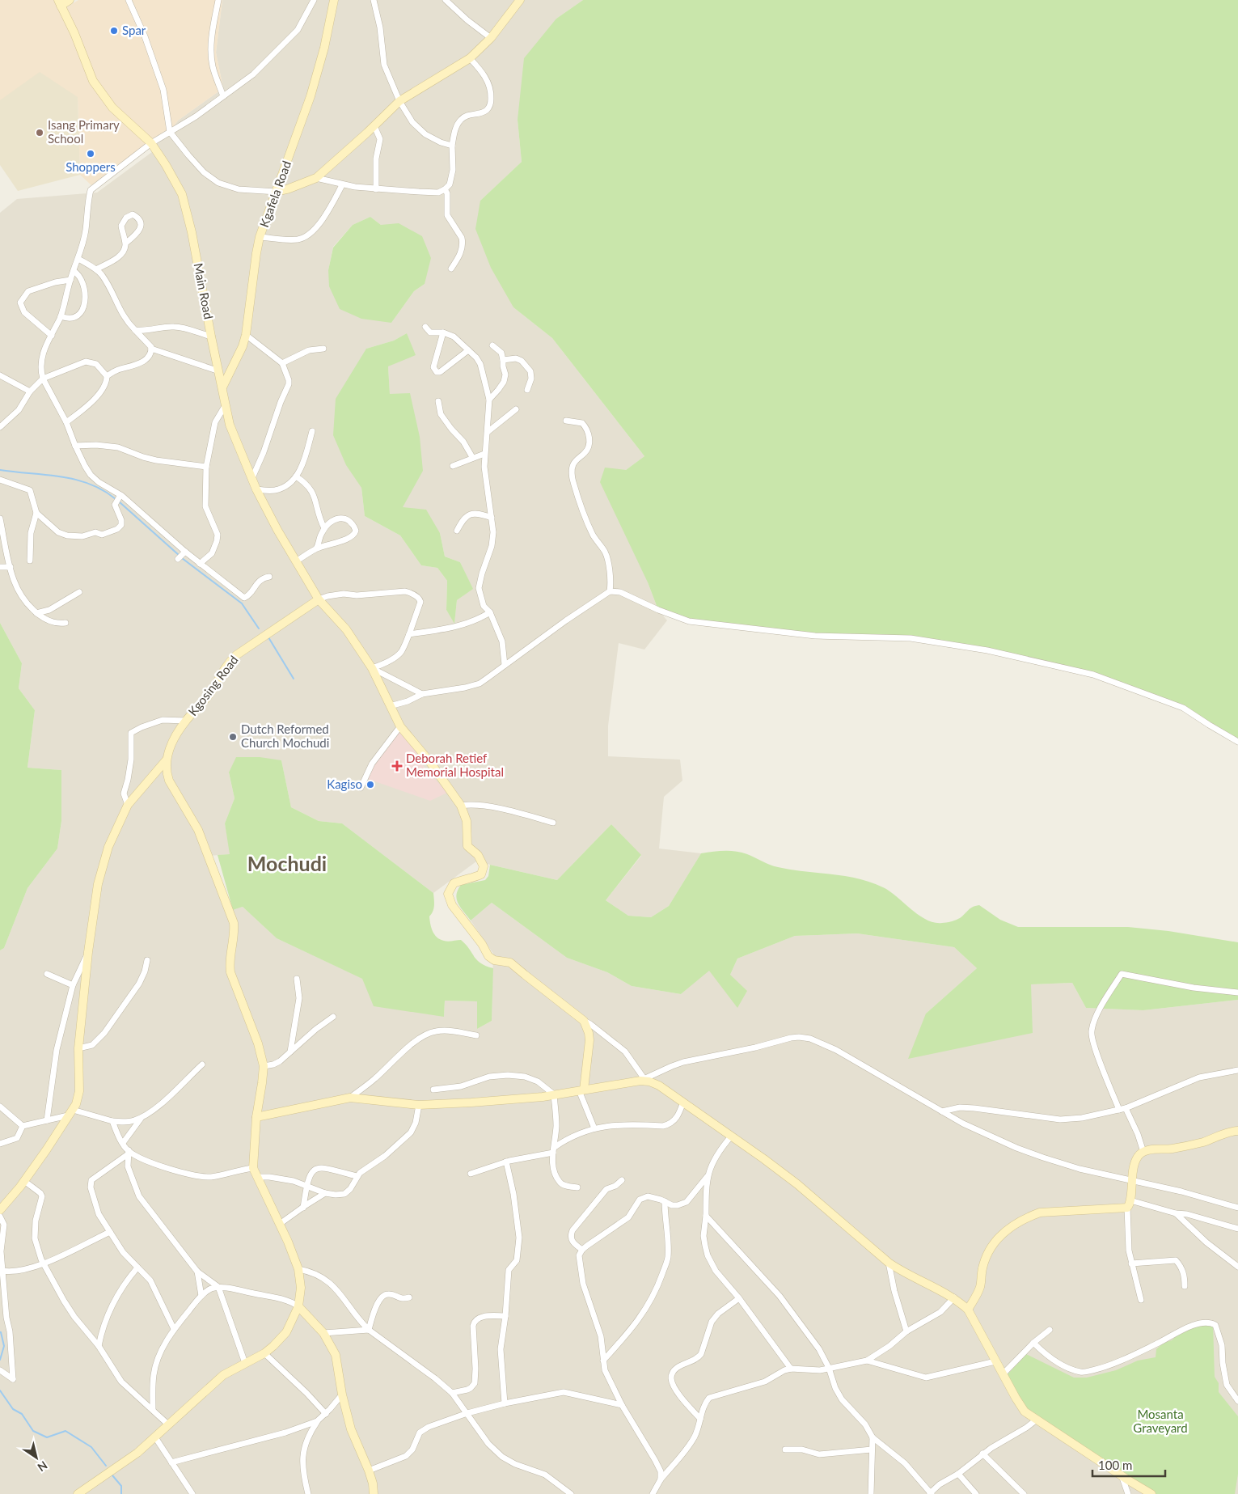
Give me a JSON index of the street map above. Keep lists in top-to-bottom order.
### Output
{
  "streets": {
    "street": ["Kgafela Road", "Main Road", "Kgosing Road"]
  },
  "crossings": [
    ["Kgafela Road", "Main Road"],
    ["Main Road", "Kgosing Road"]
  ],
  "districts": ["Mochudi"],
  "parks": ["Mosanta Graveyard"],
  "places": {
    "other": [
      "Spar",
      "Isang Primary School",
      "Shoppers",
      "Dutch Reformed Church Mochudi",
      "Kagiso"
    ],
    "health": ["Deborah Retief Memorial Hospital"]
  },
  "scale_bar": "100 m",
  "north": "bottom right"
}
